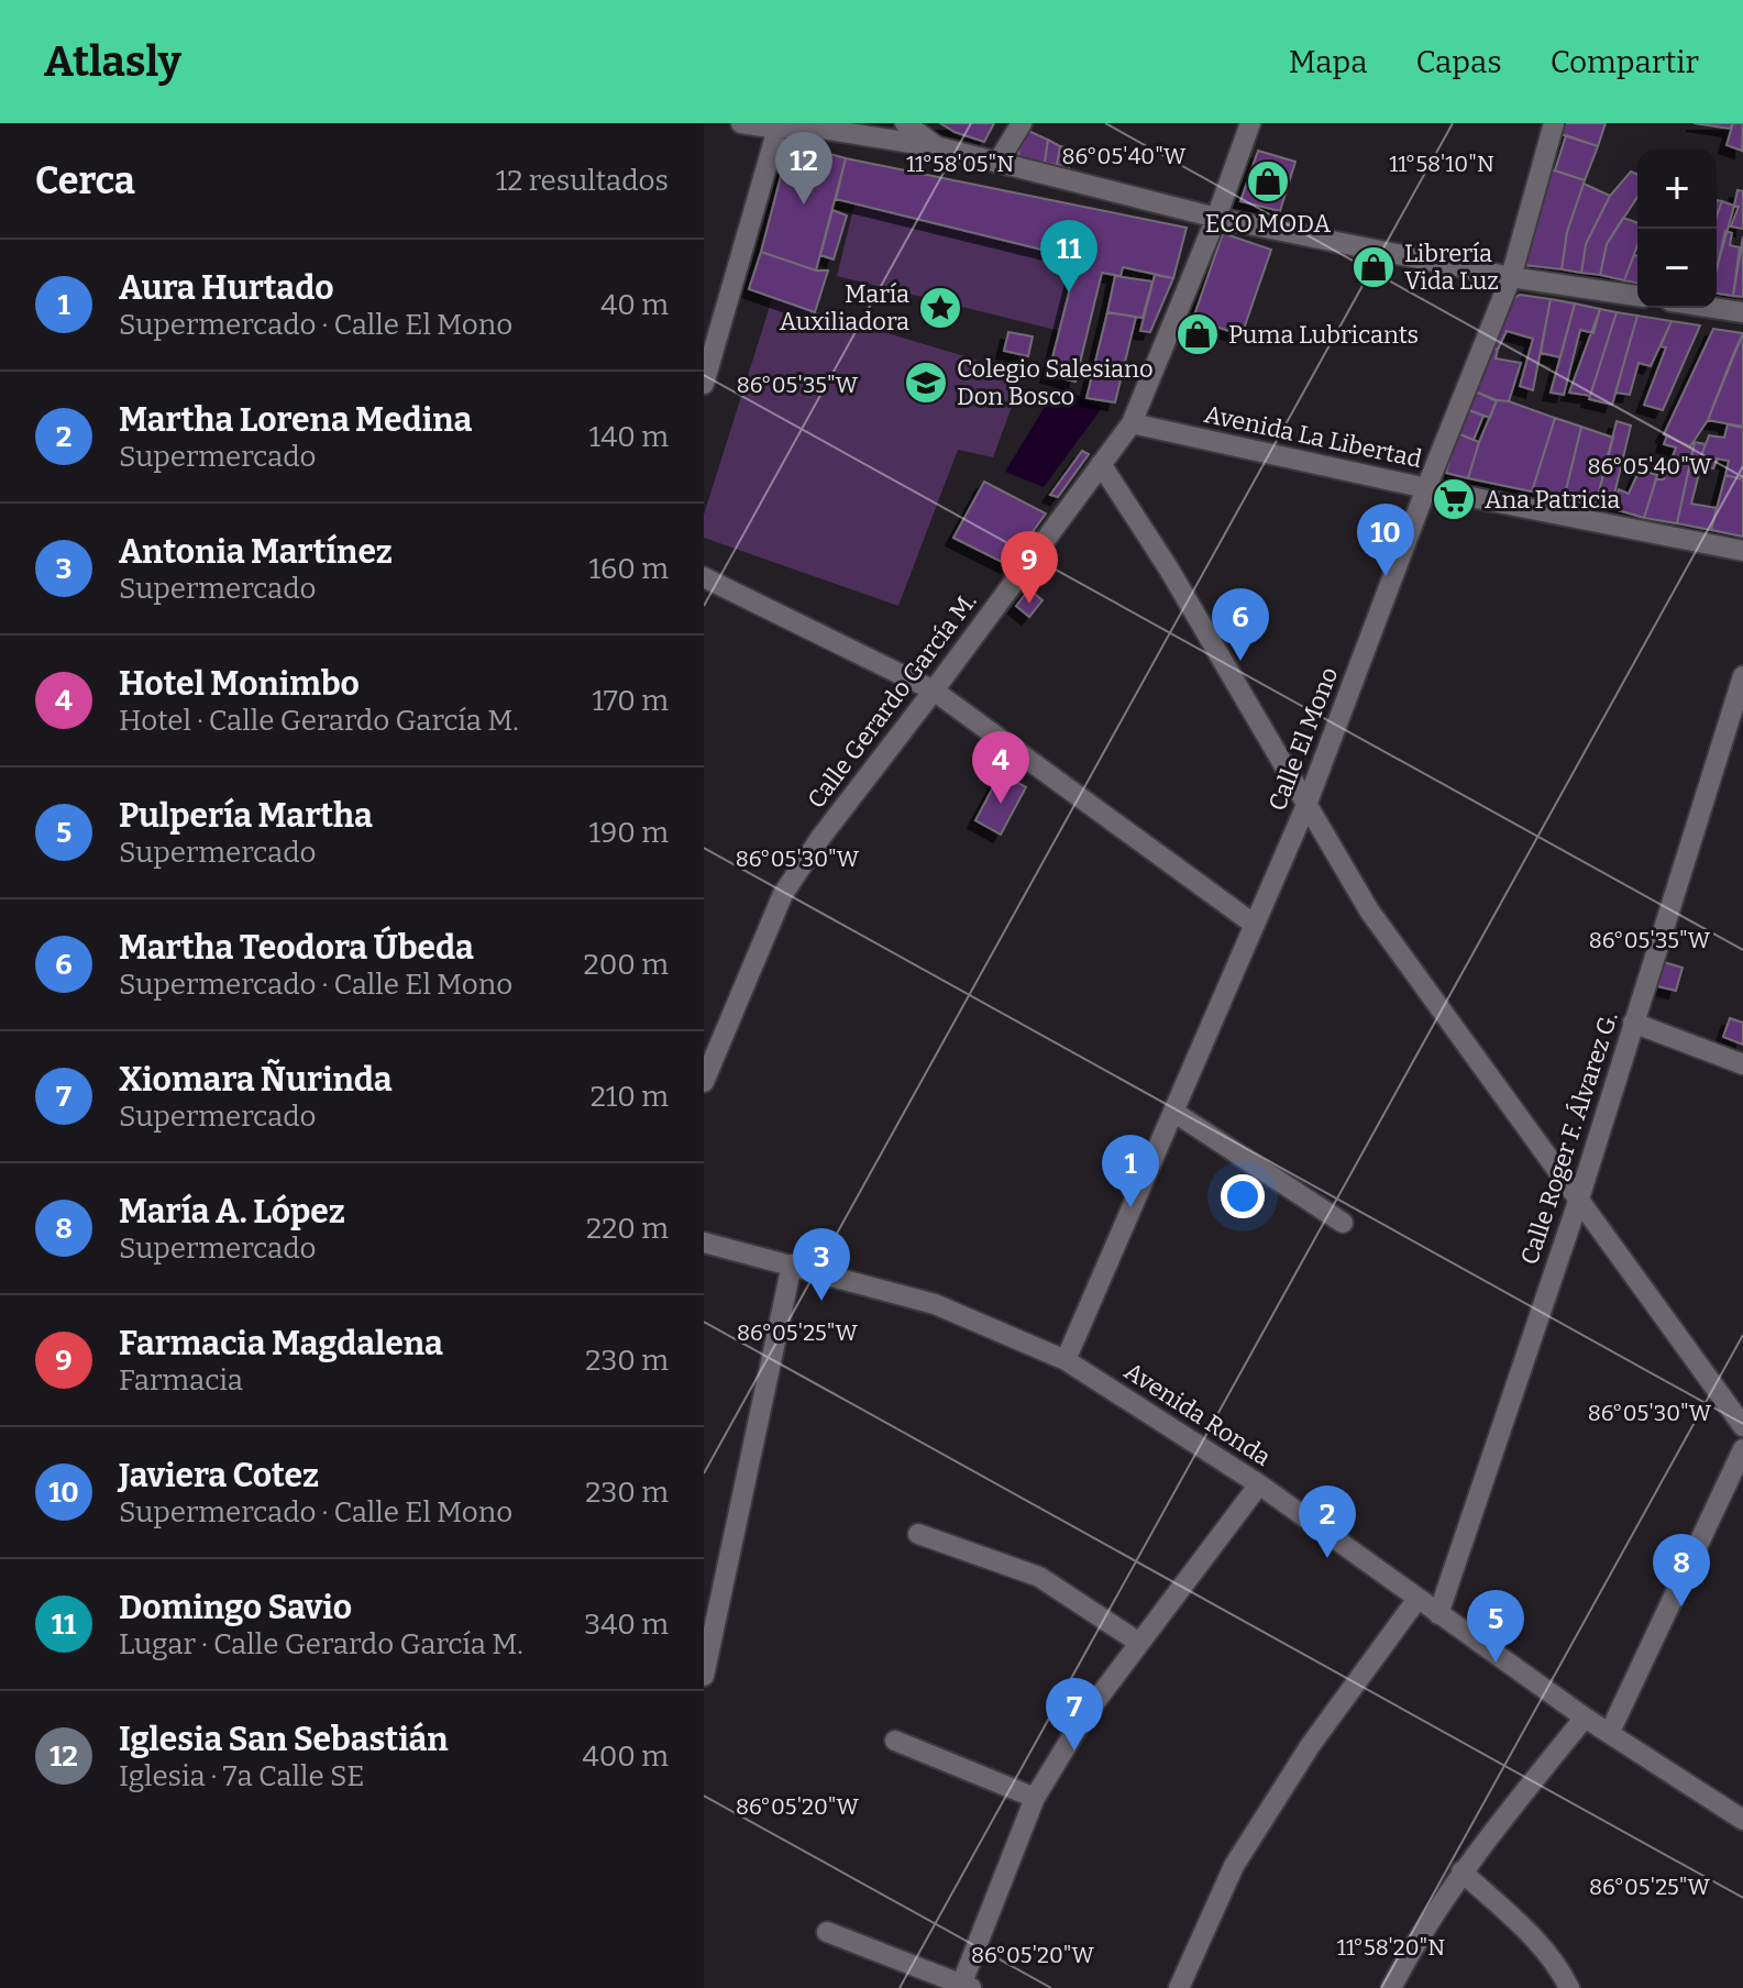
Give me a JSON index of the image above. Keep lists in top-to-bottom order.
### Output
{
  "streets": {
    "street": [
      "Avenida La Libertad",
      "Calle Gerardo García M.",
      "Calle El Mono",
      "Calle Roger F. Álvarez G.",
      "Avenida Ronda"
    ]
  },
  "crossings": [
    ["Avenida La Libertad", "Calle Gerardo García M."],
    ["Avenida La Libertad", "Calle El Mono"],
    ["Calle El Mono", "Avenida Ronda"],
    ["Calle Roger F. Álvarez G.", "Avenida Ronda"]
  ],
  "places": {
    "shop": ["ECO MODA", "Librería Vida Luz", "Puma Lubricants"],
    "place": ["María Auxiliadora"],
    "school or university": ["Colegio Salesiano Don Bosco"],
    "supermarket": ["Ana Patricia"]
  },
  "page": {
    "header": "Atlasly",
    "nav": ["Mapa", "Capas", "Compartir"],
    "heading": ["Cerca", "12 resultados"],
    "pins": [
      "12",
      "11",
      "10",
      "9",
      "6",
      "4",
      "1",
      "3",
      "2",
      "8",
      "5",
      "7"
    ],
    "map_buttons": ["+", "−"],
    "list": [
      {
        "mark": "1",
        "name": "Aura Hurtado",
        "note": "Supermercado · Calle El Mono",
        "value": "40 m"
      },
      {
        "mark": "2",
        "name": "Martha Lorena Medina",
        "note": "Supermercado",
        "value": "140 m"
      },
      {
        "mark": "3",
        "name": "Antonia Martínez",
        "note": "Supermercado",
        "value": "160 m"
      },
      {
        "mark": "4",
        "name": "Hotel Monimbo",
        "note": "Hotel · Calle Gerardo García M.",
        "value": "170 m"
      },
      {
        "mark": "5",
        "name": "Pulpería Martha",
        "note": "Supermercado",
        "value": "190 m"
      },
      {
        "mark": "6",
        "name": "Martha Teodora Úbeda",
        "note": "Supermercado · Calle El Mono",
        "value": "200 m"
      },
      {
        "mark": "7",
        "name": "Xiomara Ñurinda",
        "note": "Supermercado",
        "value": "210 m"
      },
      {
        "mark": "8",
        "name": "María A. López",
        "note": "Supermercado",
        "value": "220 m"
      },
      {
        "mark": "9",
        "name": "Farmacia Magdalena",
        "note": "Farmacia",
        "value": "230 m"
      },
      {
        "mark": "10",
        "name": "Javiera Cotez",
        "note": "Supermercado · Calle El Mono",
        "value": "230 m"
      },
      {
        "mark": "11",
        "name": "Domingo Savio",
        "note": "Lugar · Calle Gerardo García M.",
        "value": "340 m"
      },
      {
        "mark": "12",
        "name": "Iglesia San Sebastián",
        "note": "Iglesia · 7a Calle SE",
        "value": "400 m"
      }
    ]
  },
  "coordinates": [
    "86°05'40\"W",
    "11°58'05\"N",
    "11°58'10\"N",
    "86°05'35\"W",
    "86°05'30\"W",
    "86°05'25\"W",
    "86°05'20\"W",
    "11°58'20\"N"
  ]
}
